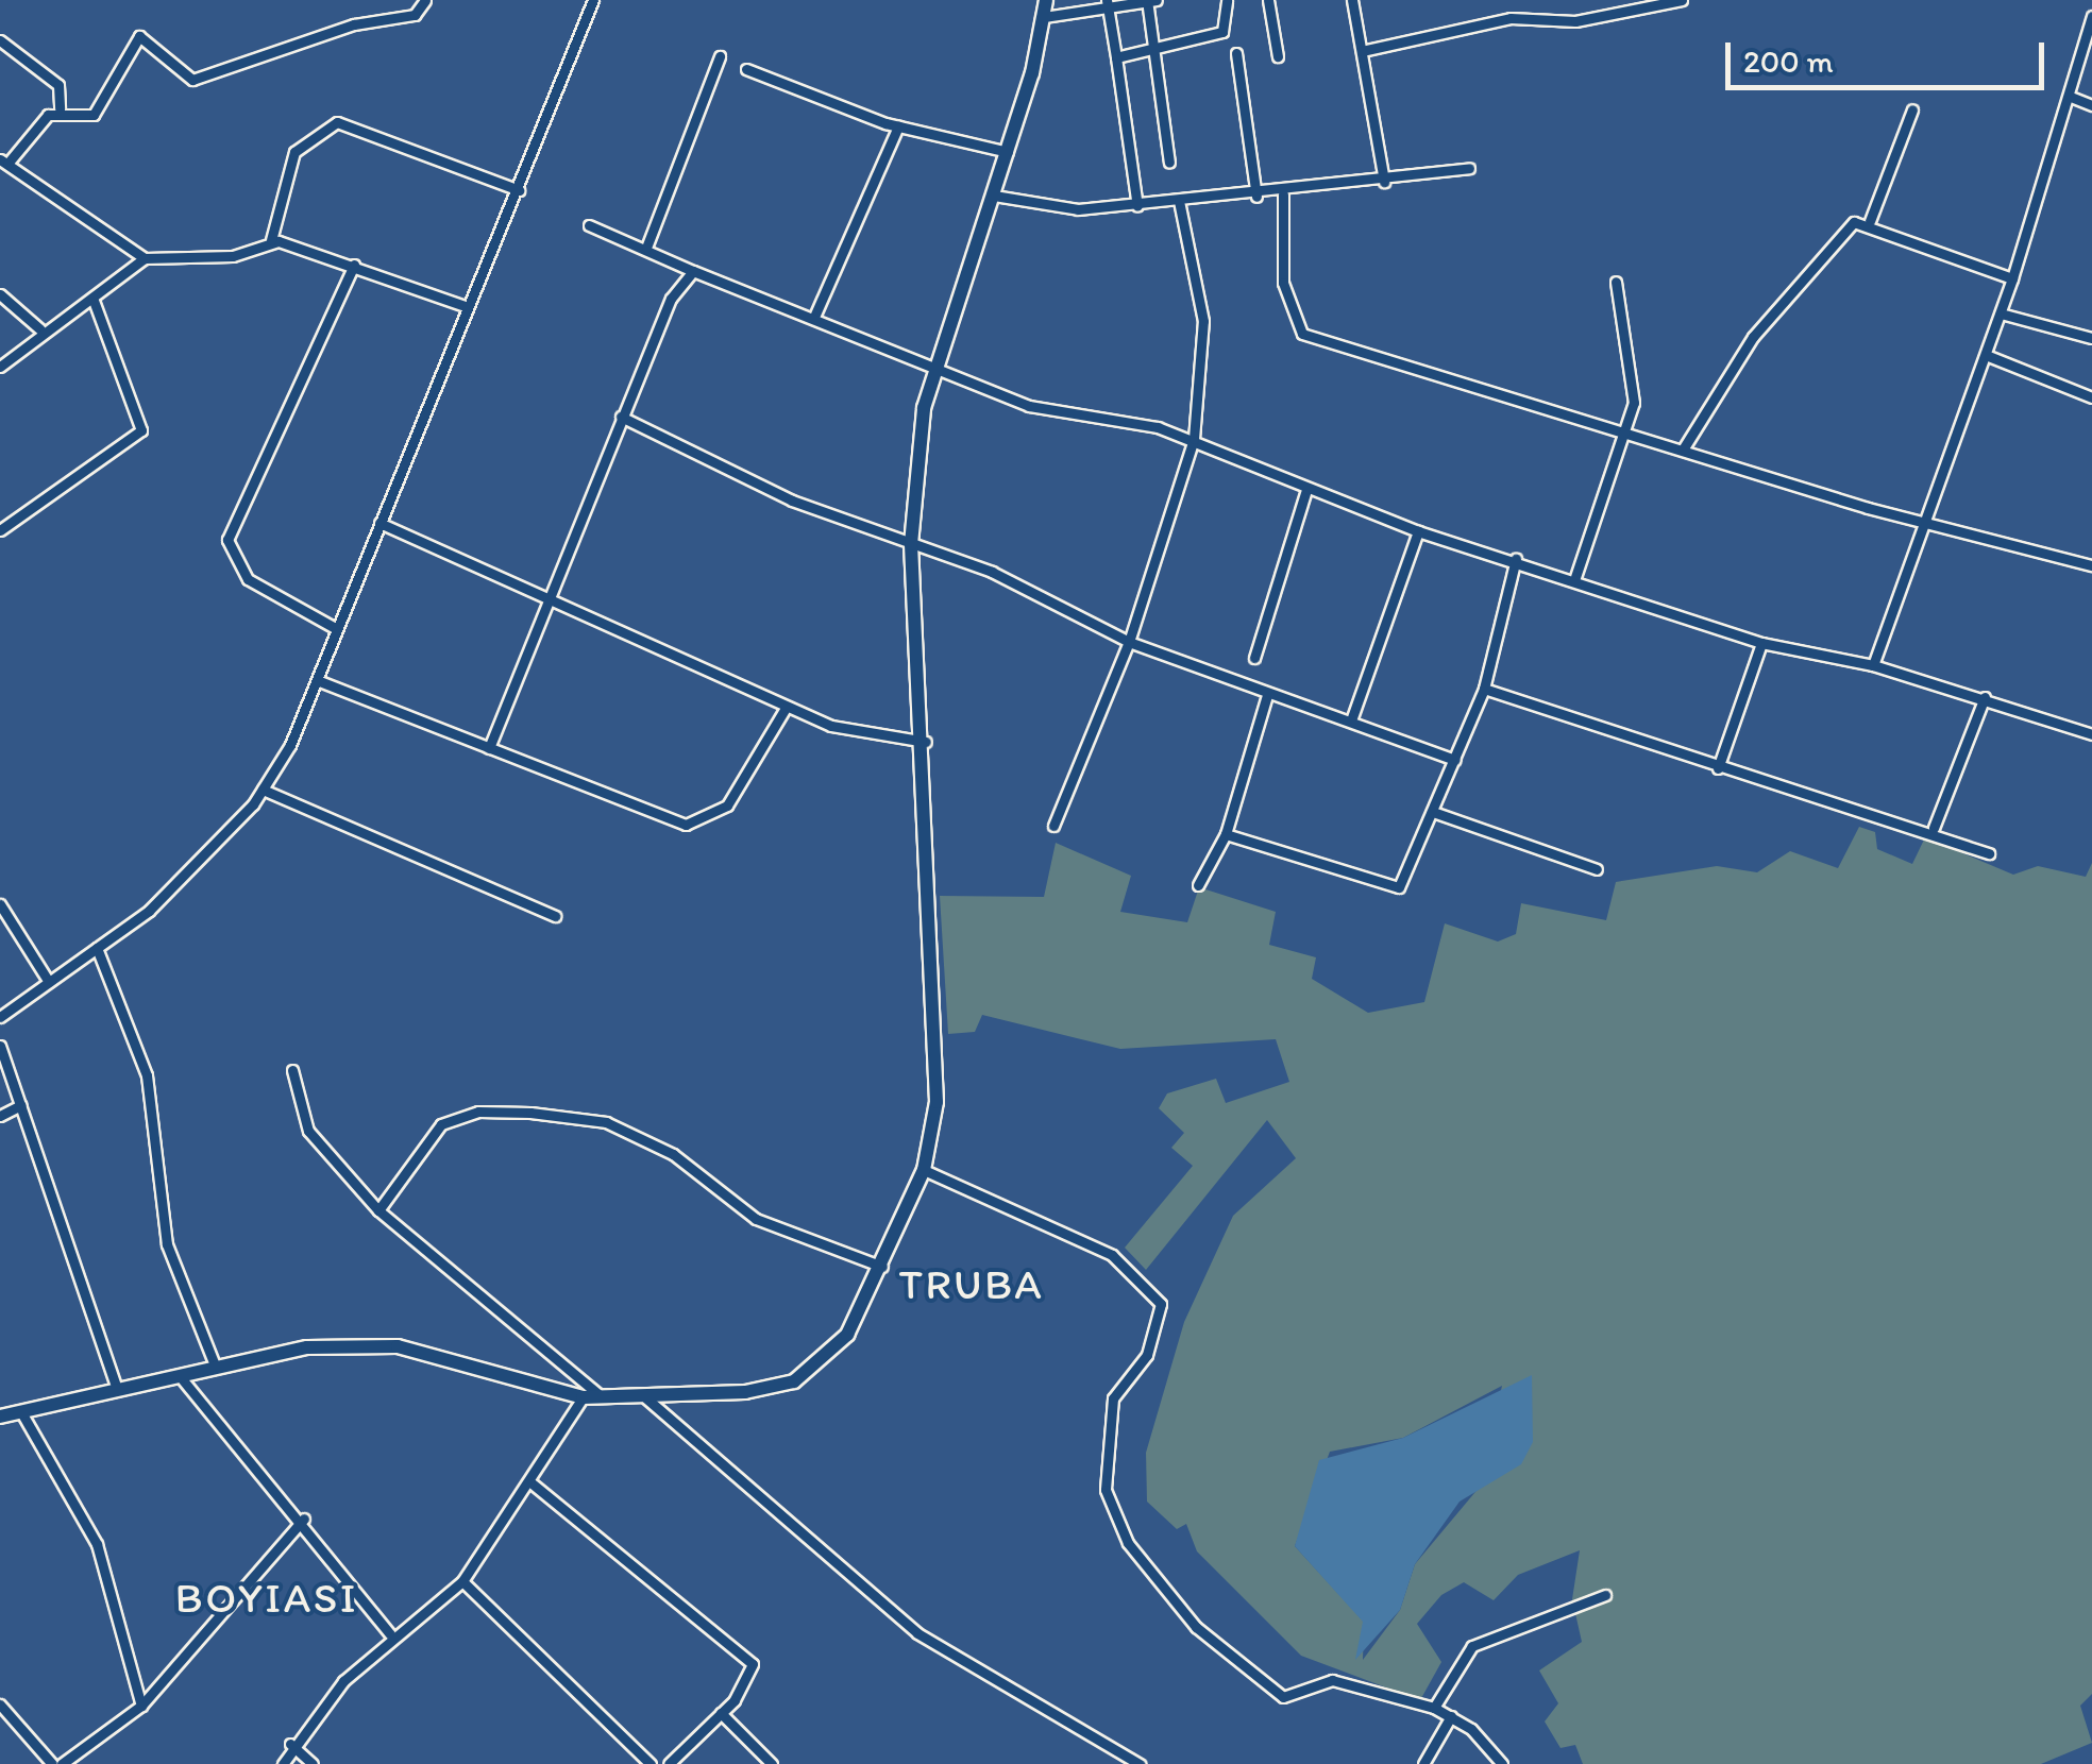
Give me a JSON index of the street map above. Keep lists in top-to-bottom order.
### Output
{
  "districts": ["TRUBA", "BOYIASI"],
  "scale_bar": "200 m"
}
